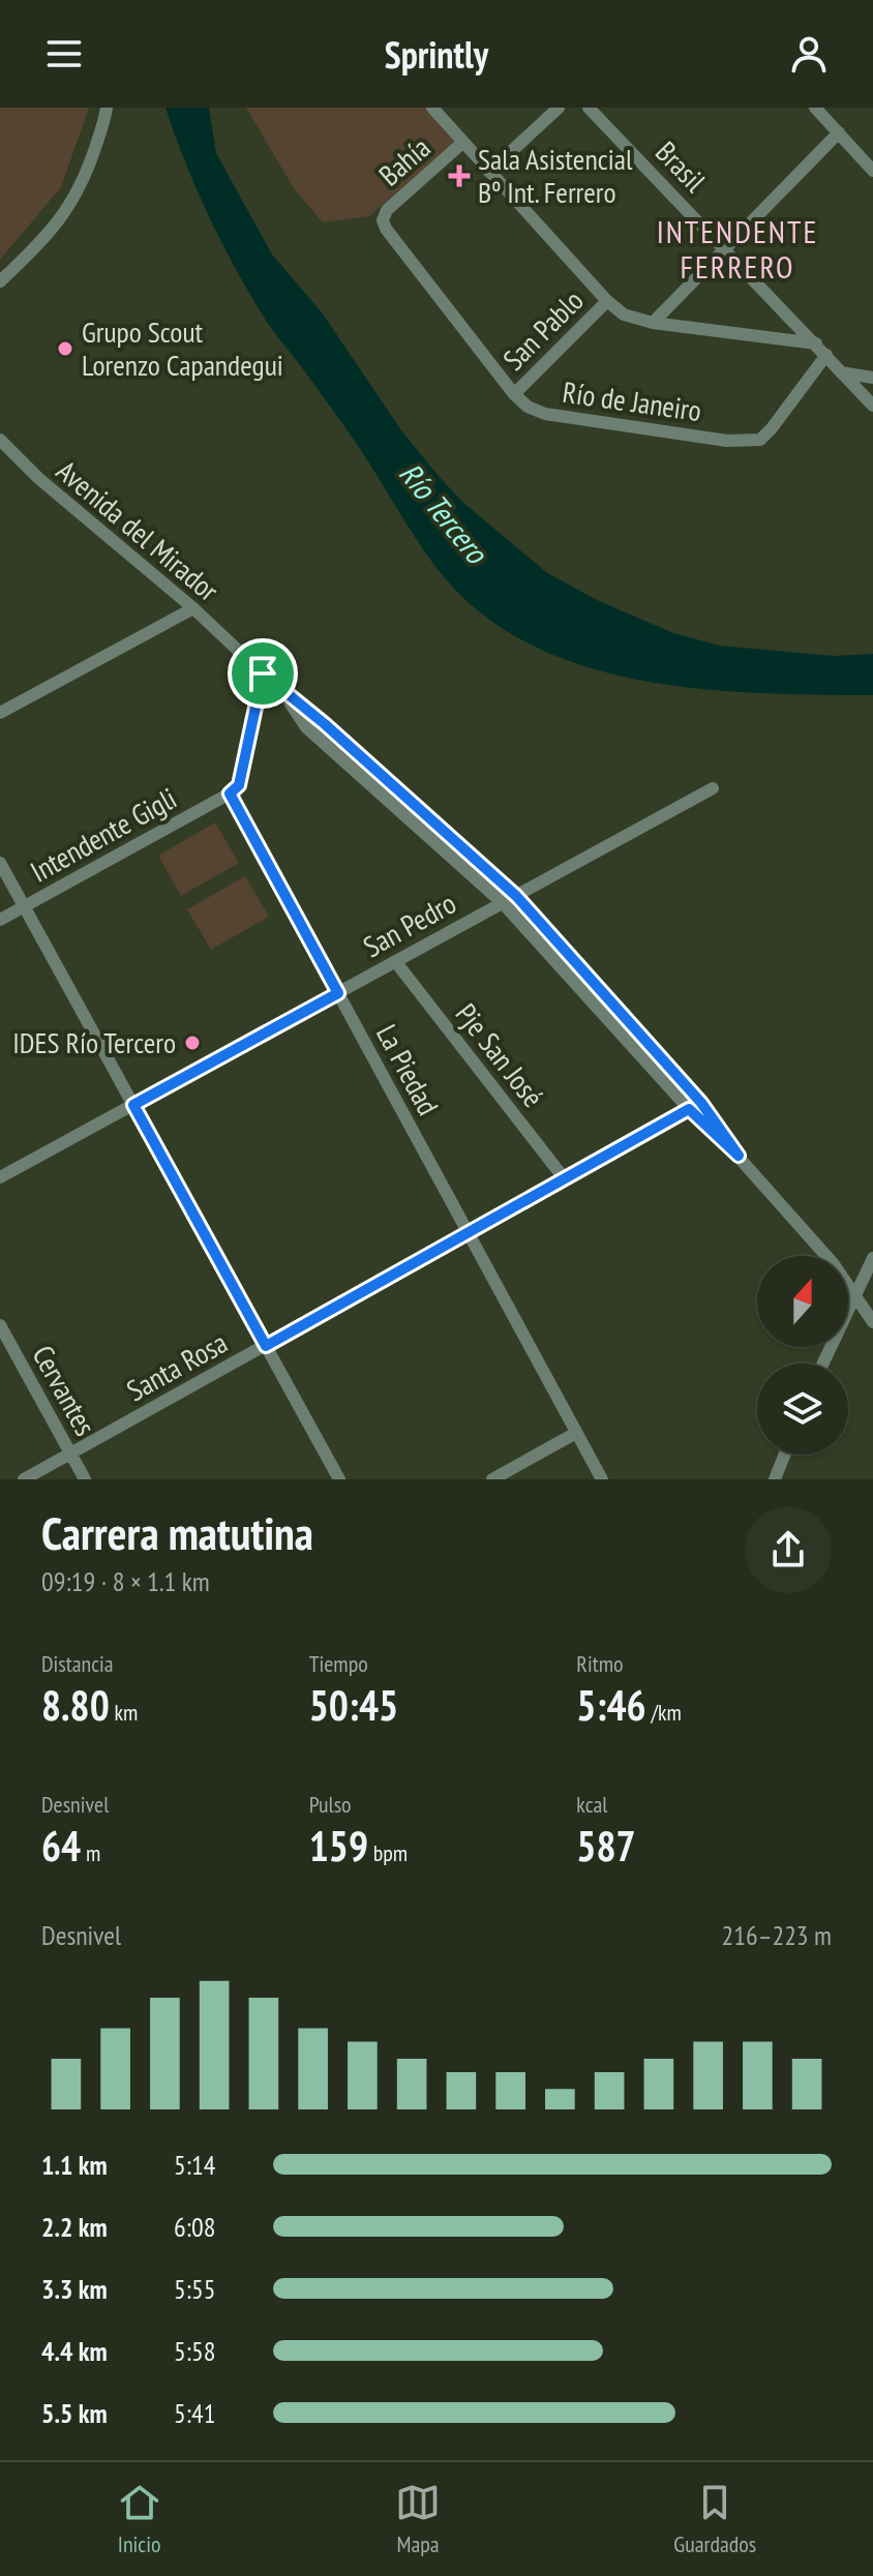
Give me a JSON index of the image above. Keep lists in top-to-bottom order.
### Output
{
  "streets": {
    "street": [
      "Bahía",
      "Brasil",
      "San Pablo",
      "Río de Janeiro",
      "Avenida del Mirador",
      "Intendente Gigli",
      "San Pedro",
      "Pje San José",
      "La Piedad",
      "Santa Rosa",
      "Cervantes"
    ]
  },
  "crossings": [
    ["Bahía", "Río de Janeiro"],
    ["Brasil", "Río de Janeiro"],
    ["San Pablo", "Río de Janeiro"],
    ["Avenida del Mirador", "San Pedro"],
    ["Avenida del Mirador", "Santa Rosa"],
    ["Intendente Gigli", "La Piedad"],
    ["San Pedro", "Pje San José"],
    ["San Pedro", "La Piedad"],
    ["Pje San José", "Santa Rosa"],
    ["La Piedad", "Santa Rosa"],
    ["Santa Rosa", "Cervantes"]
  ],
  "districts": ["INTENDENTE FERRERO"],
  "water": ["Río Tercero"],
  "places": {
    "health": ["Sala Asistencial Bº Int. Ferrero"],
    "other": ["Grupo Scout Lorenzo Capandegui", "IDES Río Tercero"]
  },
  "north": "top",
  "page": {
    "header": "Sprintly",
    "heading": ["Carrera matutina", "09:19 · 8 × 1.1 km"],
    "stats": [
      ["Distancia", "8.80 km"],
      ["Tiempo", "50:45"],
      ["Ritmo", "5:46 /km"],
      ["Desnivel", "64 m"],
      ["Pulso", "159 bpm"],
      ["kcal", "587"]
    ],
    "chart": ["Desnivel", "216–223 m"],
    "list": [
      {
        "name": "1.1 km",
        "note": "5:14"
      },
      {
        "name": "2.2 km",
        "note": "6:08"
      },
      {
        "name": "3.3 km",
        "note": "5:55"
      },
      {
        "name": "4.4 km",
        "note": "5:58"
      },
      {
        "name": "5.5 km",
        "note": "5:41"
      }
    ],
    "tabs": ["Inicio", "Mapa", "Guardados"]
  }
}
